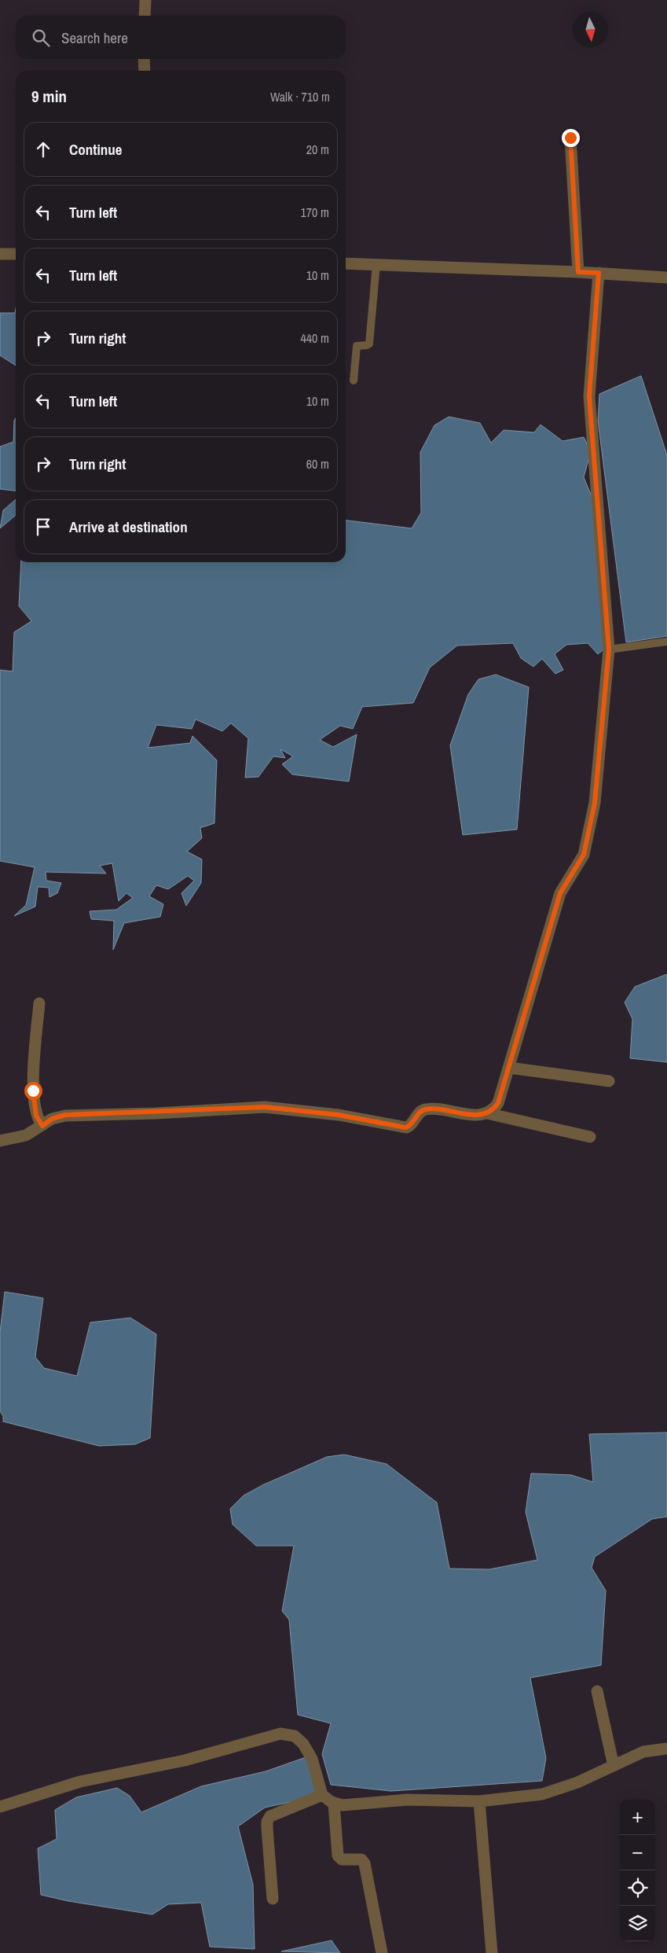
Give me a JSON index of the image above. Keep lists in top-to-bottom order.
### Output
{
  "north": "bottom",
  "page": {
    "search": "Search here",
    "heading": ["9 min", "Walk · 710 m"],
    "list": [
      ["Continue", "20 m"],
      ["Turn left", "170 m"],
      ["Turn left", "10 m"],
      ["Turn right", "440 m"],
      ["Turn left", "10 m"],
      ["Turn right", "60 m"],
      "Arrive at destination"
    ],
    "map_buttons": ["+", "−"]
  }
}
